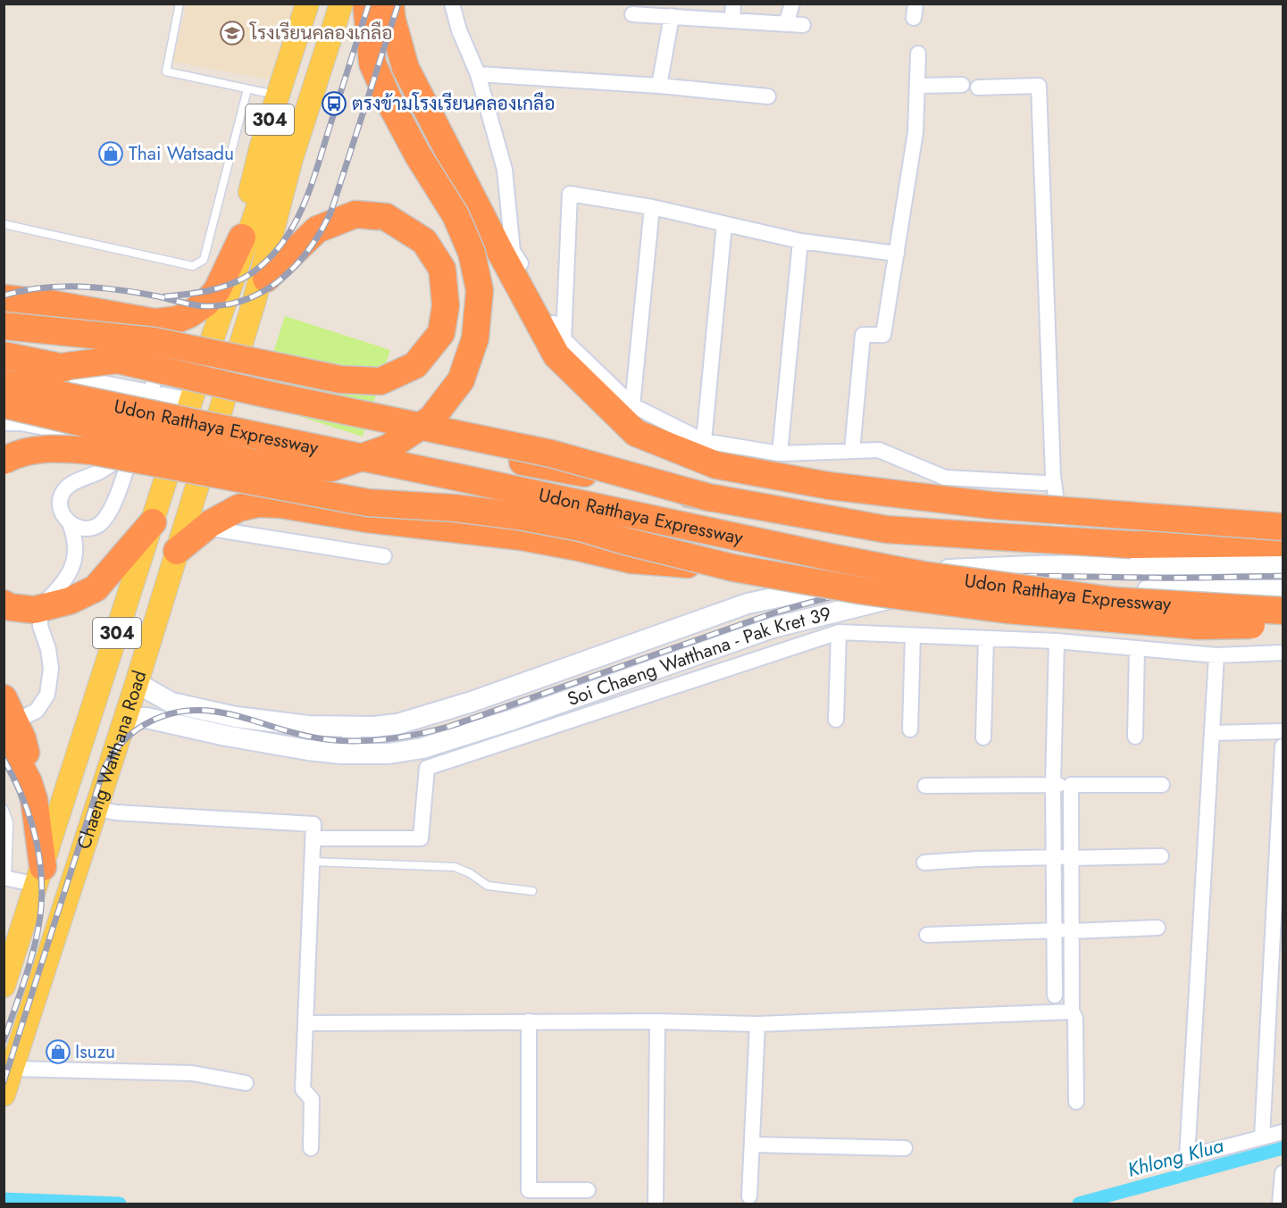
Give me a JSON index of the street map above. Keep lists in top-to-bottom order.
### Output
{
  "streets": {
    "highway": ["Udon Ratthaya Expressway"],
    "main road": ["304", "Soi Chaeng Watthana - Pak Kret 39", "Chaeng Watthana Road"]
  },
  "crossings": [
    ["Soi Chaeng Watthana - Pak Kret 39", "Chaeng Watthana Road"]
  ],
  "water": ["Khlong Klua"],
  "places": {
    "school or university": ["โรงเรียนคลองเกลือ"],
    "bus stop": ["ตรงข้ามโรงเรียนคลองเกลือ"],
    "shop": ["Thai Watsadu", "Isuzu"]
  }
}
